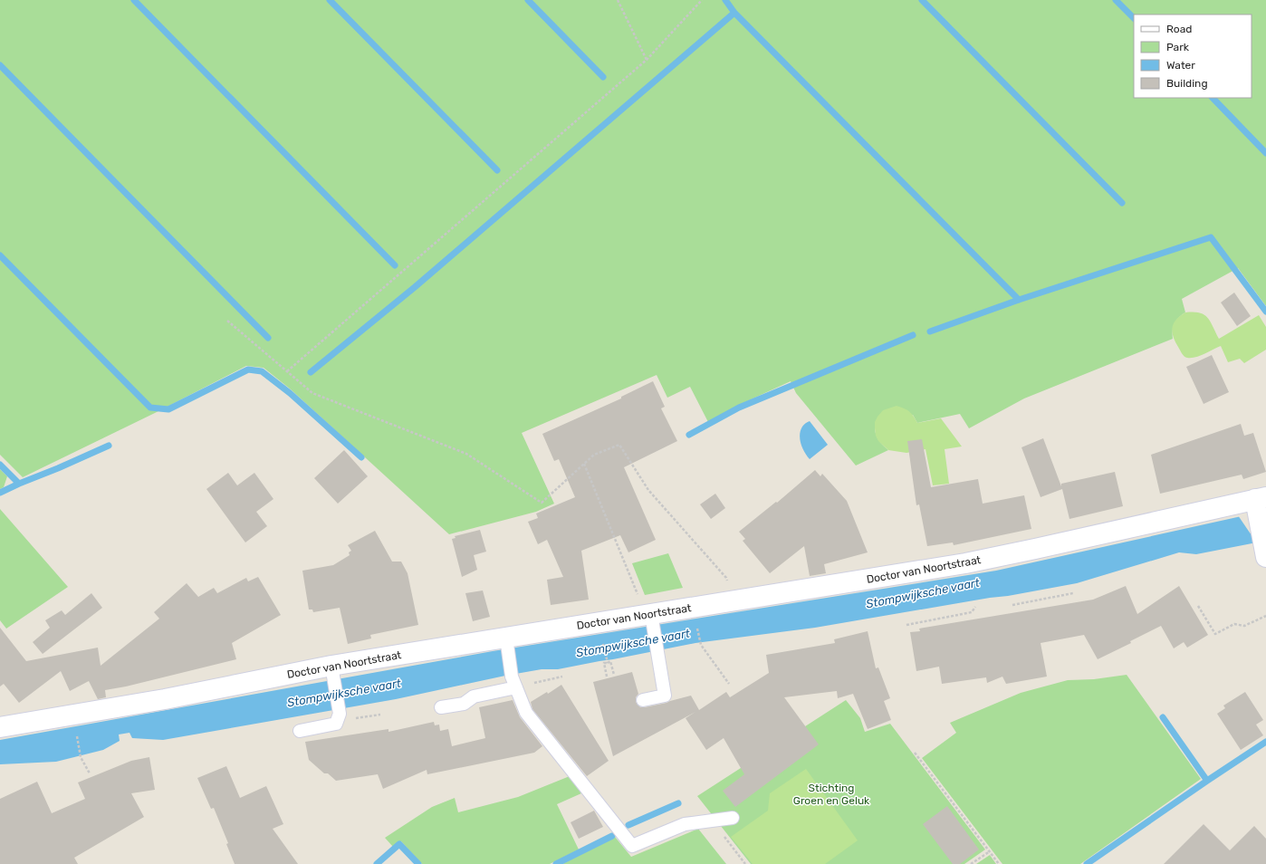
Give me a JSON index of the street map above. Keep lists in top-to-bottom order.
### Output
{
  "streets": {
    "street": ["Doctor van Noortstraat"]
  },
  "water": ["Stompwijksche vaart"],
  "parks": ["Stichting Groen en Geluk"],
  "legend": [
    "Road",
    "Park",
    "Water",
    "Building"
  ]
}
